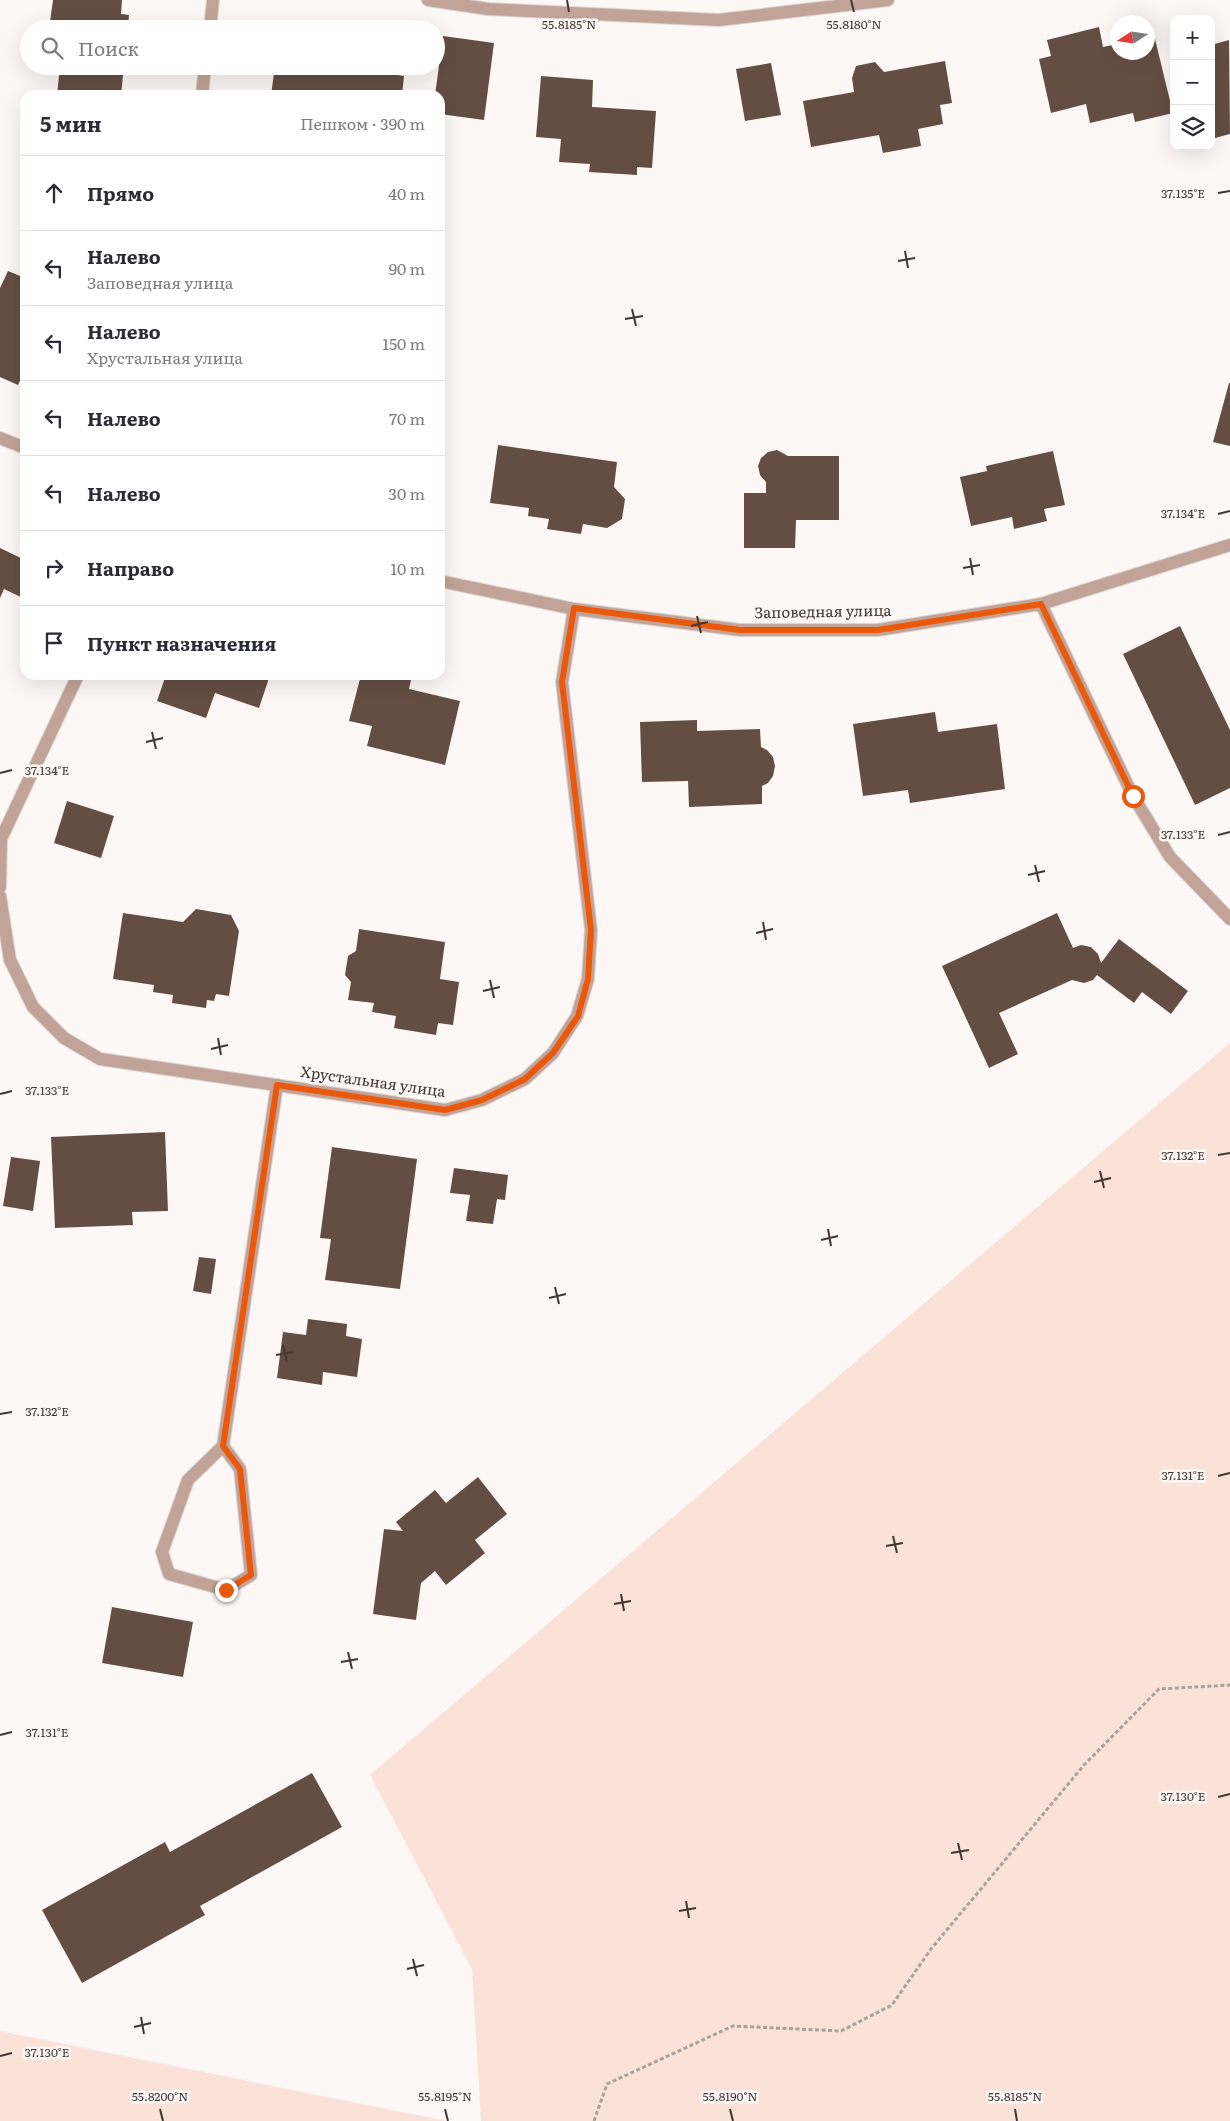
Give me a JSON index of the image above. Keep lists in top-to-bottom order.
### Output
{
  "streets": {
    "street": ["Заповедная улица", "Хрустальная улица"]
  },
  "crossings": [
    ["Заповедная улица", "Хрустальная улица"]
  ],
  "north": "left",
  "page": {
    "map_buttons": ["+", "−"],
    "search": "Поиск",
    "heading": ["5 мин", "Пешком · 390 m"],
    "list": [
      ["Прямо", "40 m"],
      ["Налево", "Заповедная улица", "90 m"],
      ["Налево", "Хрустальная улица", "150 m"],
      ["Налево", "70 m"],
      ["Налево", "30 m"],
      ["Направо", "10 m"],
      "Пункт назначения"
    ]
  },
  "coordinates": [
    "55.8185°N",
    "55.8180°N",
    "37.135°E",
    "37.134°E",
    "37.133°E",
    "37.132°E",
    "37.131°E",
    "37.130°E",
    "55.8200°N",
    "55.8195°N",
    "55.8190°N"
  ]
}
